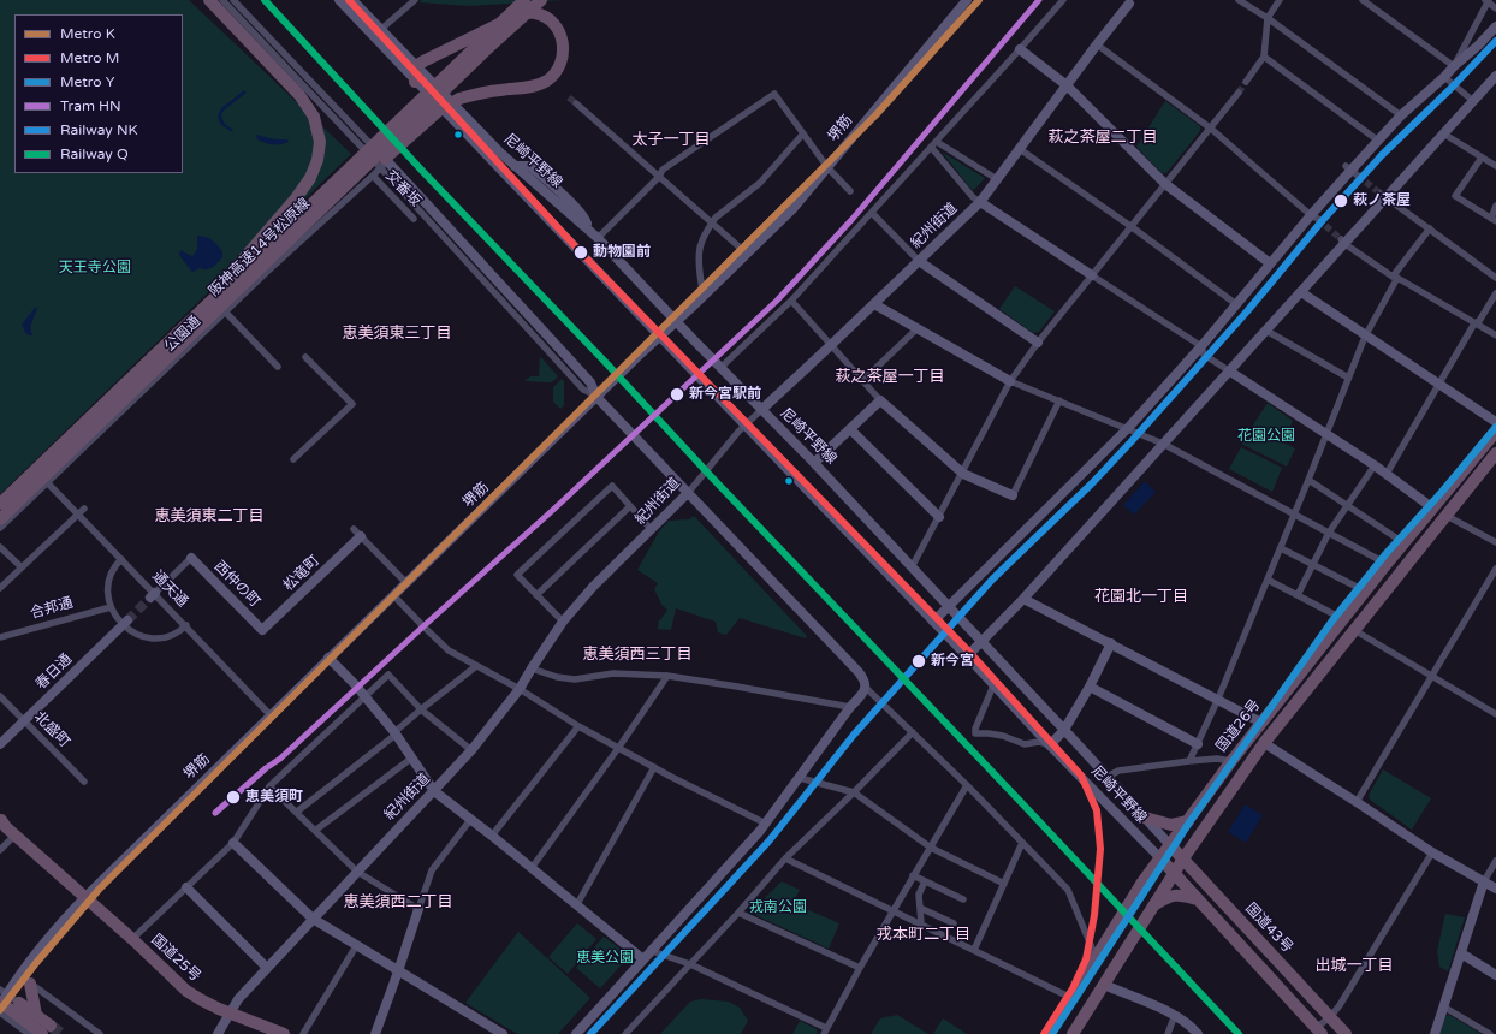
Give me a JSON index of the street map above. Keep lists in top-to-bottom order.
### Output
{
  "streets": {
    "highway": [
      "阪神高速14号松原線",
      "国道26号",
      "国道43号",
      "国道25号"
    ],
    "street": [
      "堺筋",
      "尼崎平野線",
      "交番坂",
      "紀州街道",
      "公園通",
      "松竜町",
      "西仲の町",
      "通天通",
      "合邦通",
      "春日通",
      "北盛町"
    ]
  },
  "crossings": [
    ["堺筋", "尼崎平野線"],
    ["堺筋", "通天通"],
    ["堺筋", "国道25号"],
    ["尼崎平野線", "紀州街道"],
    ["尼崎平野線", "国道26号"],
    ["尼崎平野線", "国道43号"],
    ["交番坂", "公園通"],
    ["紀州街道", "国道25号"],
    ["公園通", "通天通"],
    ["松竜町", "西仲の町"],
    ["春日通", "北盛町"],
    ["国道26号", "国道43号"]
  ],
  "districts": [
    "萩之茶屋二丁目",
    "太子一丁目",
    "恵美須東三丁目",
    "萩之茶屋一丁目",
    "恵美須東二丁目",
    "花園北一丁目",
    "恵美須西三丁目",
    "恵美須西二丁目",
    "戎本町二丁目",
    "出城一丁目"
  ],
  "parks": [
    "天王寺公園",
    "花園公園",
    "戎南公園",
    "恵美公園"
  ],
  "places": [
    "萩ノ茶屋",
    "動物園前",
    "新今宮駅前",
    "新今宮",
    "恵美須町"
  ],
  "lines": [
    "metro line K",
    "metro line M",
    "tram line HN",
    "rail line Q",
    "rail line NK",
    "metro line Y"
  ],
  "legend": [
    "Metro K",
    "Metro M",
    "Metro Y",
    "Tram HN",
    "Railway NK",
    "Railway Q"
  ]
}
